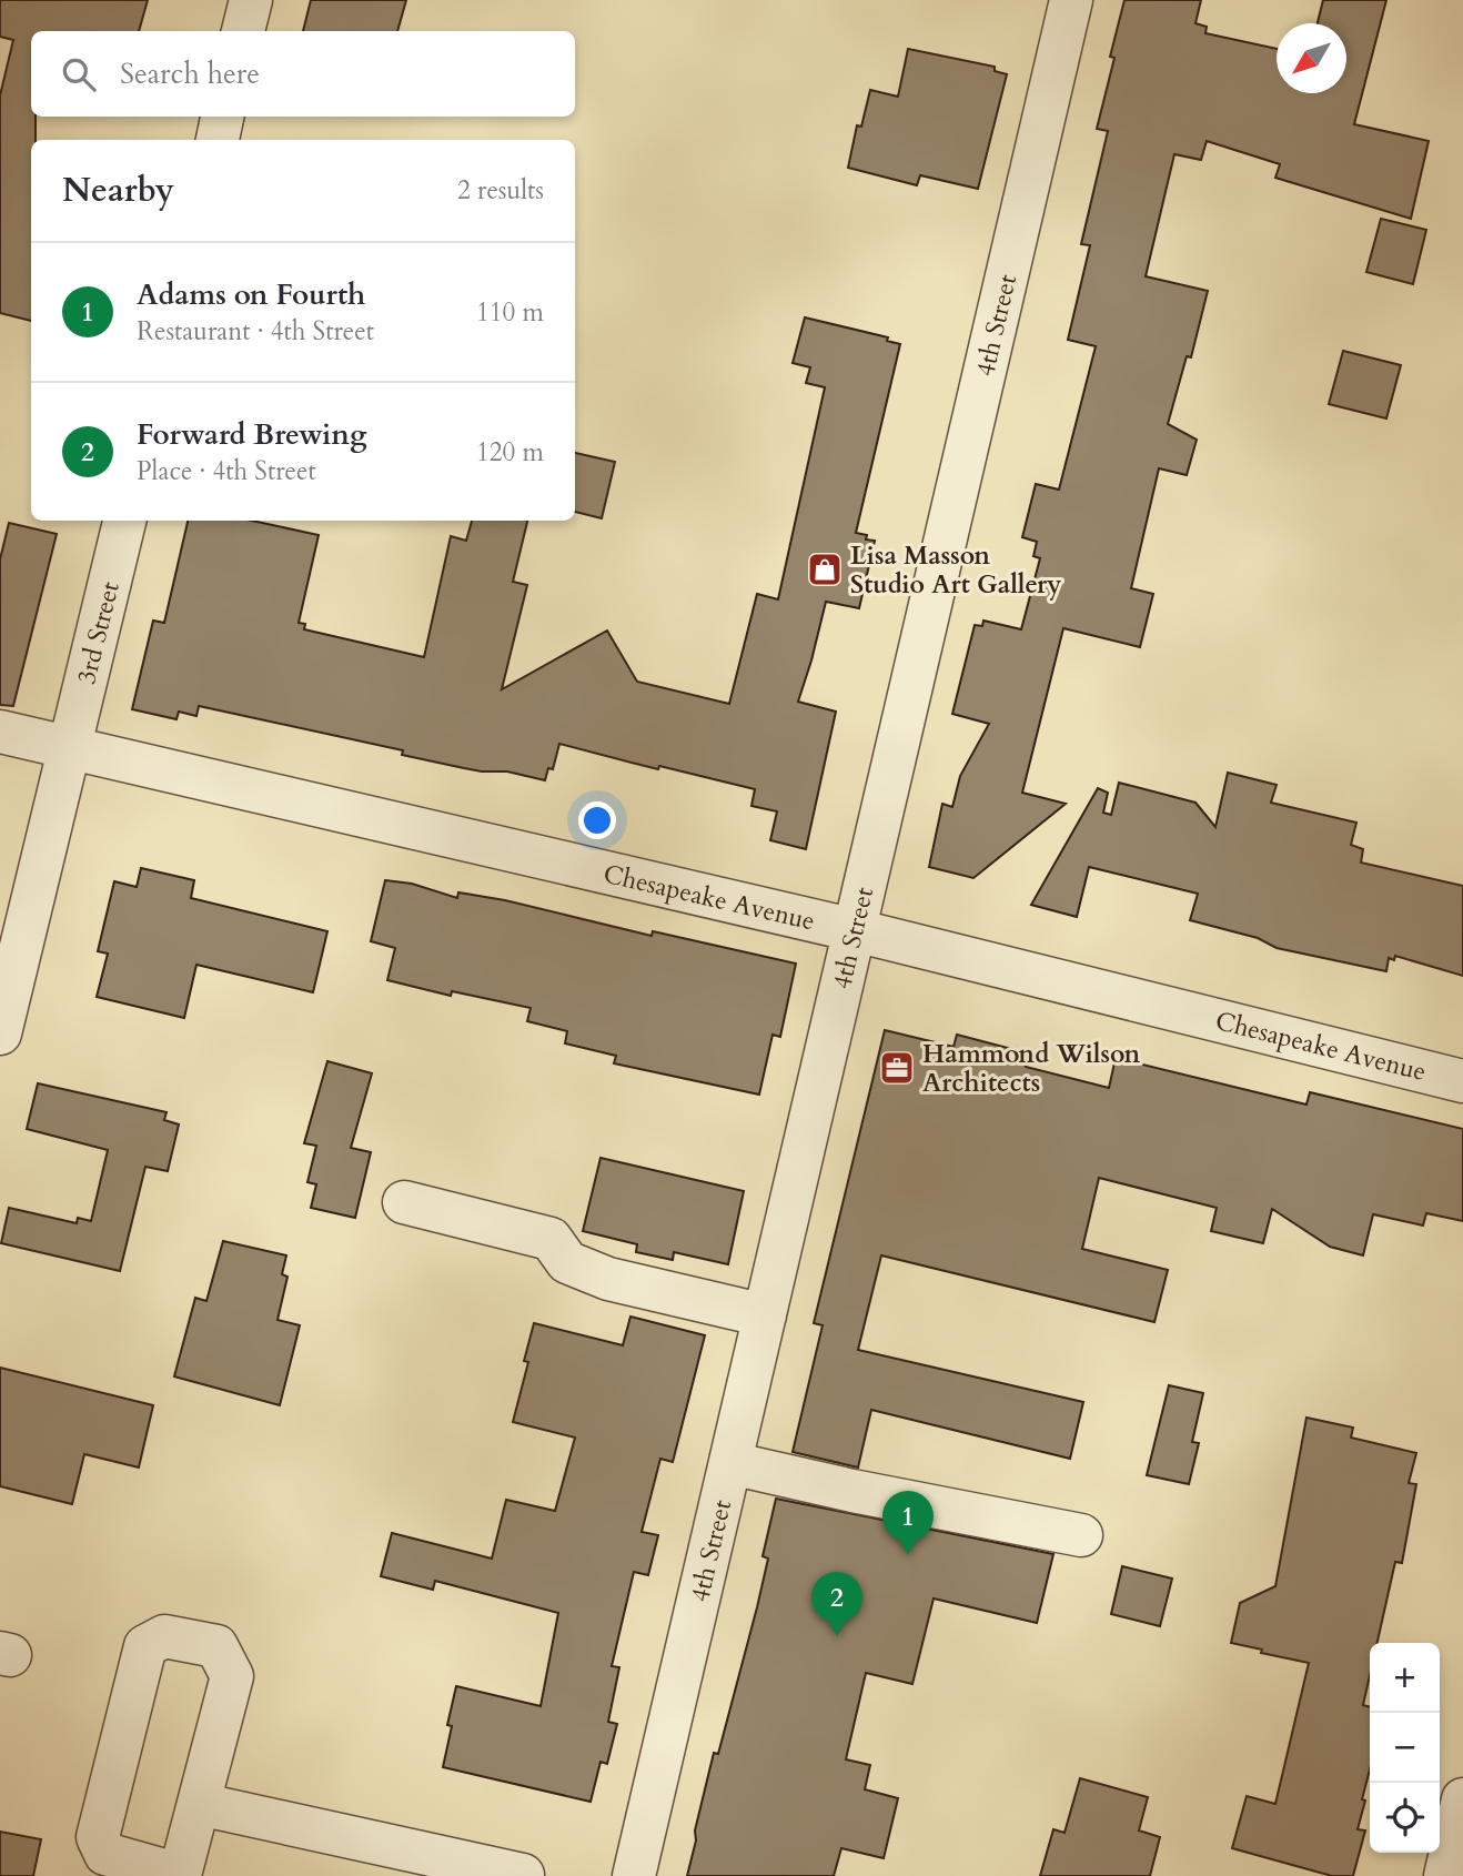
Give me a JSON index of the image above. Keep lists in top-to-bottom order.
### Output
{
  "streets": {
    "street": ["4th Street", "3rd Street", "Chesapeake Avenue"]
  },
  "crossings": [
    ["4th Street", "Chesapeake Avenue"],
    ["3rd Street", "Chesapeake Avenue"]
  ],
  "places": {
    "shop": ["Lisa Masson Studio Art Gallery"],
    "office": ["Hammond Wilson Architects"]
  },
  "north": "bottom left",
  "page": {
    "search": "Search here",
    "heading": ["Nearby", "2 results"],
    "list": [
      {
        "mark": "1",
        "name": "Adams on Fourth",
        "note": "Restaurant · 4th Street",
        "value": "110 m"
      },
      {
        "mark": "2",
        "name": "Forward Brewing",
        "note": "Place · 4th Street",
        "value": "120 m"
      }
    ],
    "pins": ["1", "2"],
    "map_buttons": ["+", "−"]
  }
}
